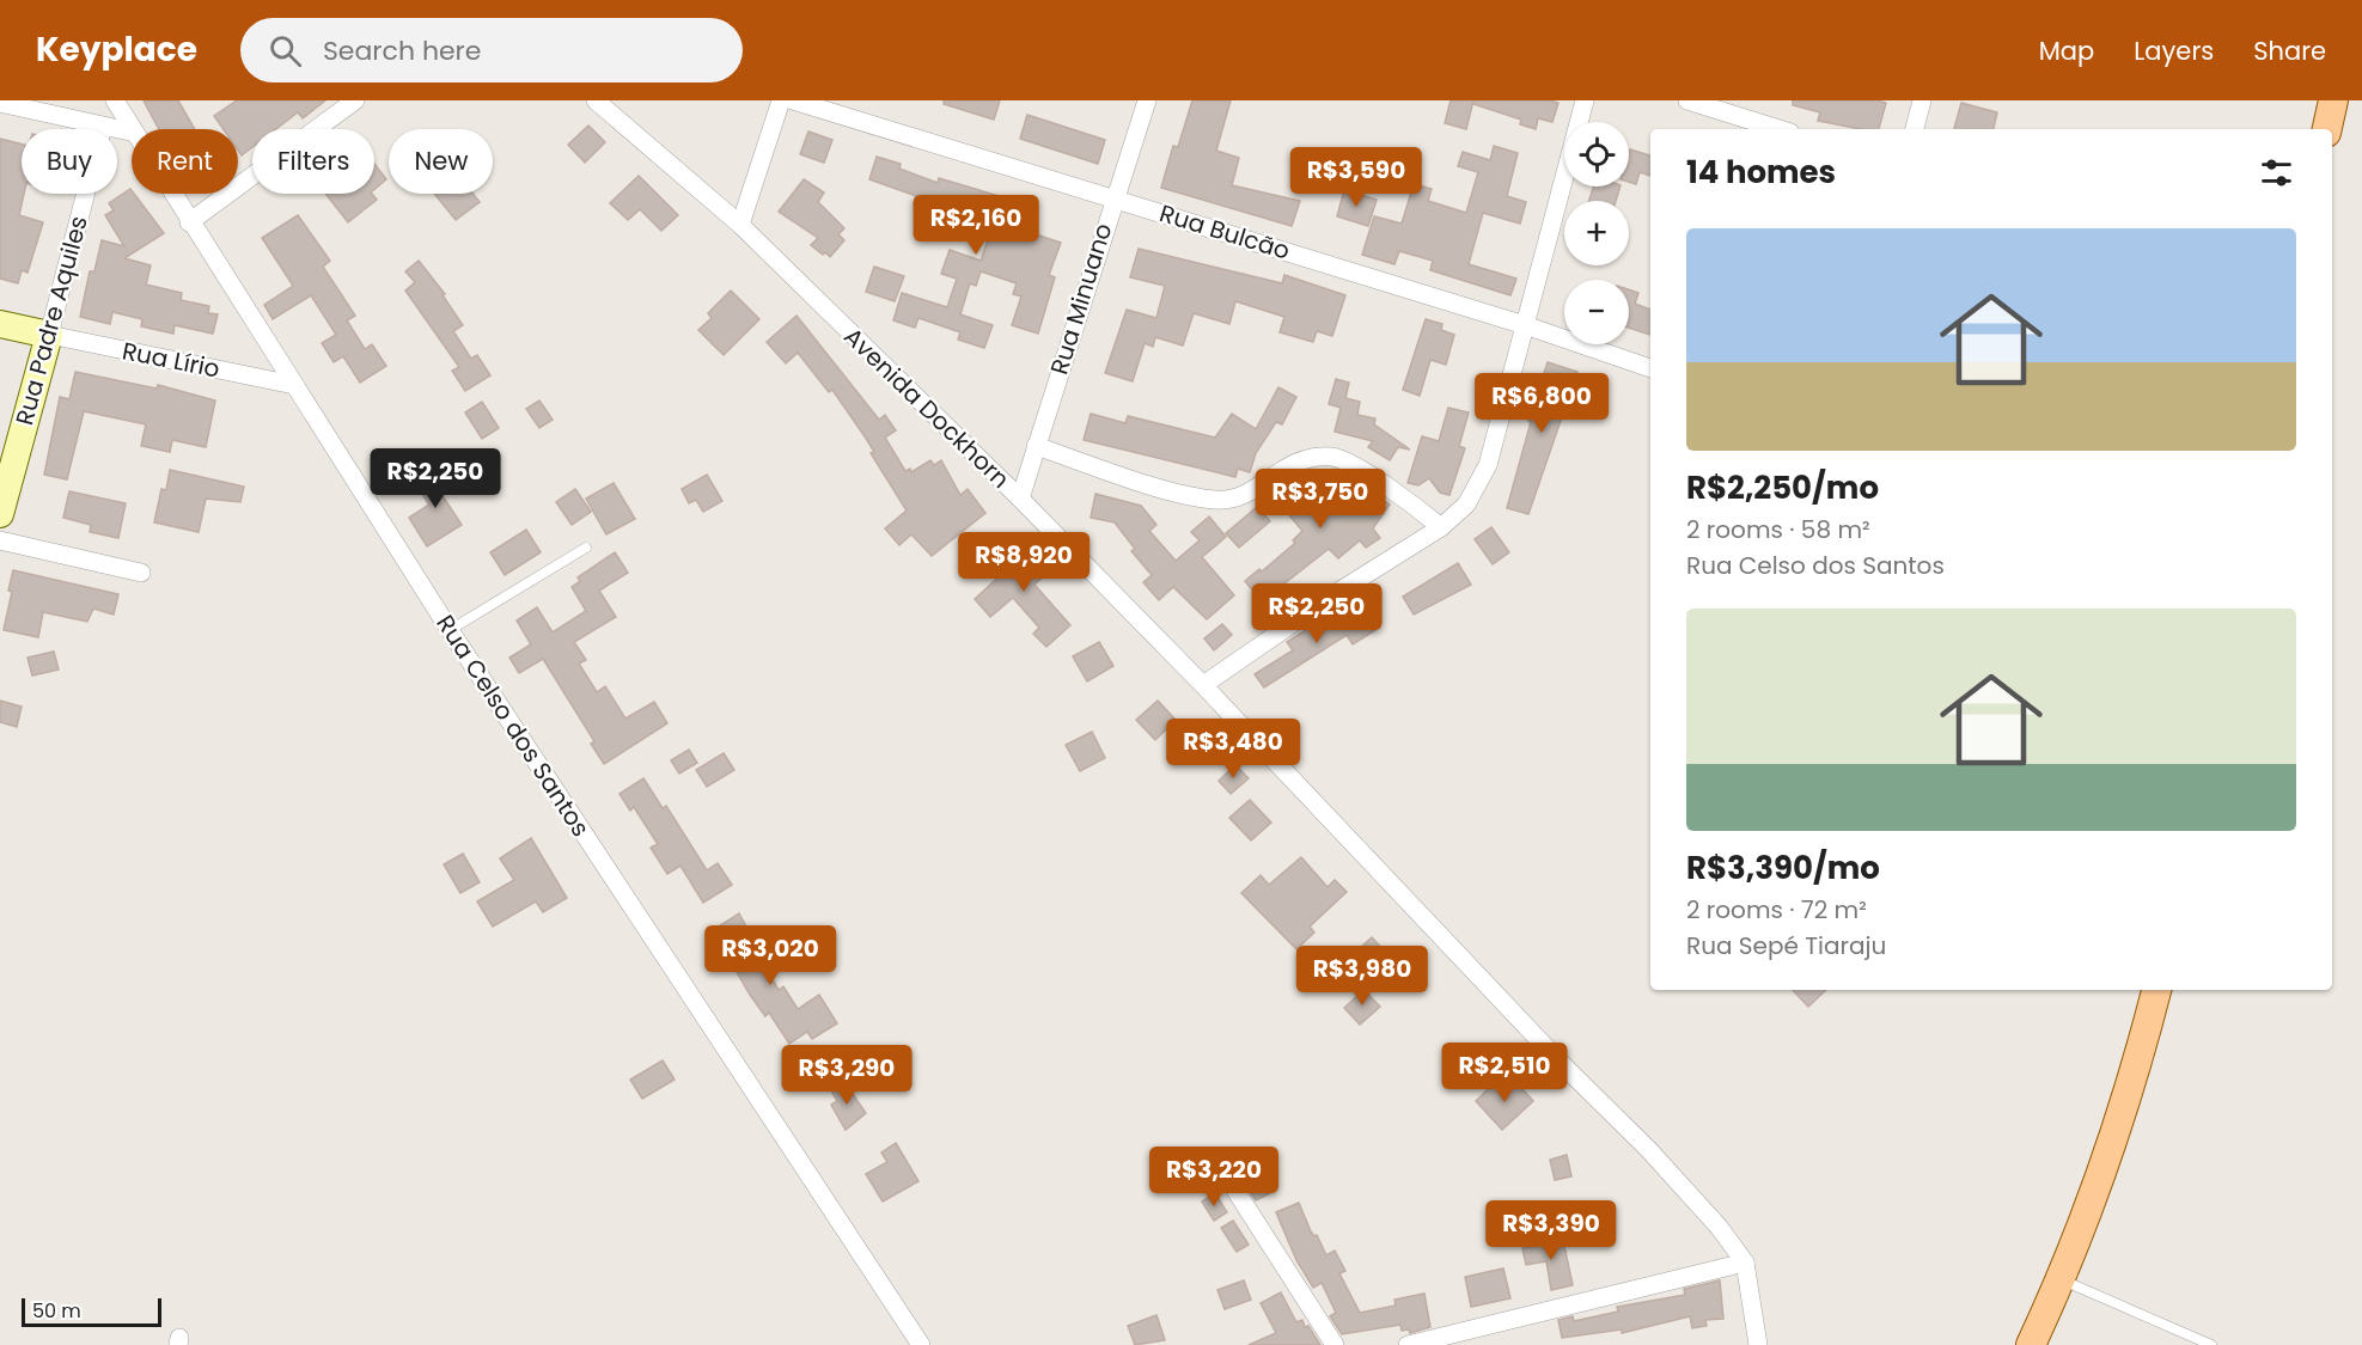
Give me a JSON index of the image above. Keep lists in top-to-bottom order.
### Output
{
  "streets": {
    "street": [
      "Rua Bulcão",
      "Rua Minuano",
      "Rua Padre Aquiles",
      "Rua Lírio",
      "Avenida Dockhorn",
      "Rua Celso dos Santos"
    ]
  },
  "crossings": [
    ["Rua Bulcão", "Rua Minuano"],
    ["Rua Minuano", "Avenida Dockhorn"],
    ["Rua Padre Aquiles", "Rua Lírio"],
    ["Rua Lírio", "Rua Celso dos Santos"]
  ],
  "scale_bar": "50 m",
  "page": {
    "header": "Keyplace",
    "search": "Search here",
    "nav": ["Map", "Layers", "Share"],
    "map_buttons": ["+", "−"],
    "chip": [
      "Buy",
      "Rent",
      "Filters",
      "New"
    ],
    "heading": "14 homes",
    "price": [
      "R$3,590",
      "R$2,160",
      "R$6,800",
      "R$2,250",
      "R$3,750",
      "R$8,920",
      "R$2,250",
      "R$3,480",
      "R$3,020",
      "R$3,980",
      "R$2,510",
      "R$3,290",
      "R$3,220",
      "R$3,390"
    ],
    "list": [
      {
        "name": "R$2,250/mo",
        "note": "2 rooms · 58 m² · Rua Celso dos Santos"
      },
      {
        "name": "R$3,390/mo",
        "note": "2 rooms · 72 m² · Rua Sepé Tiaraju"
      }
    ],
    "scale": "50 m"
  }
}
